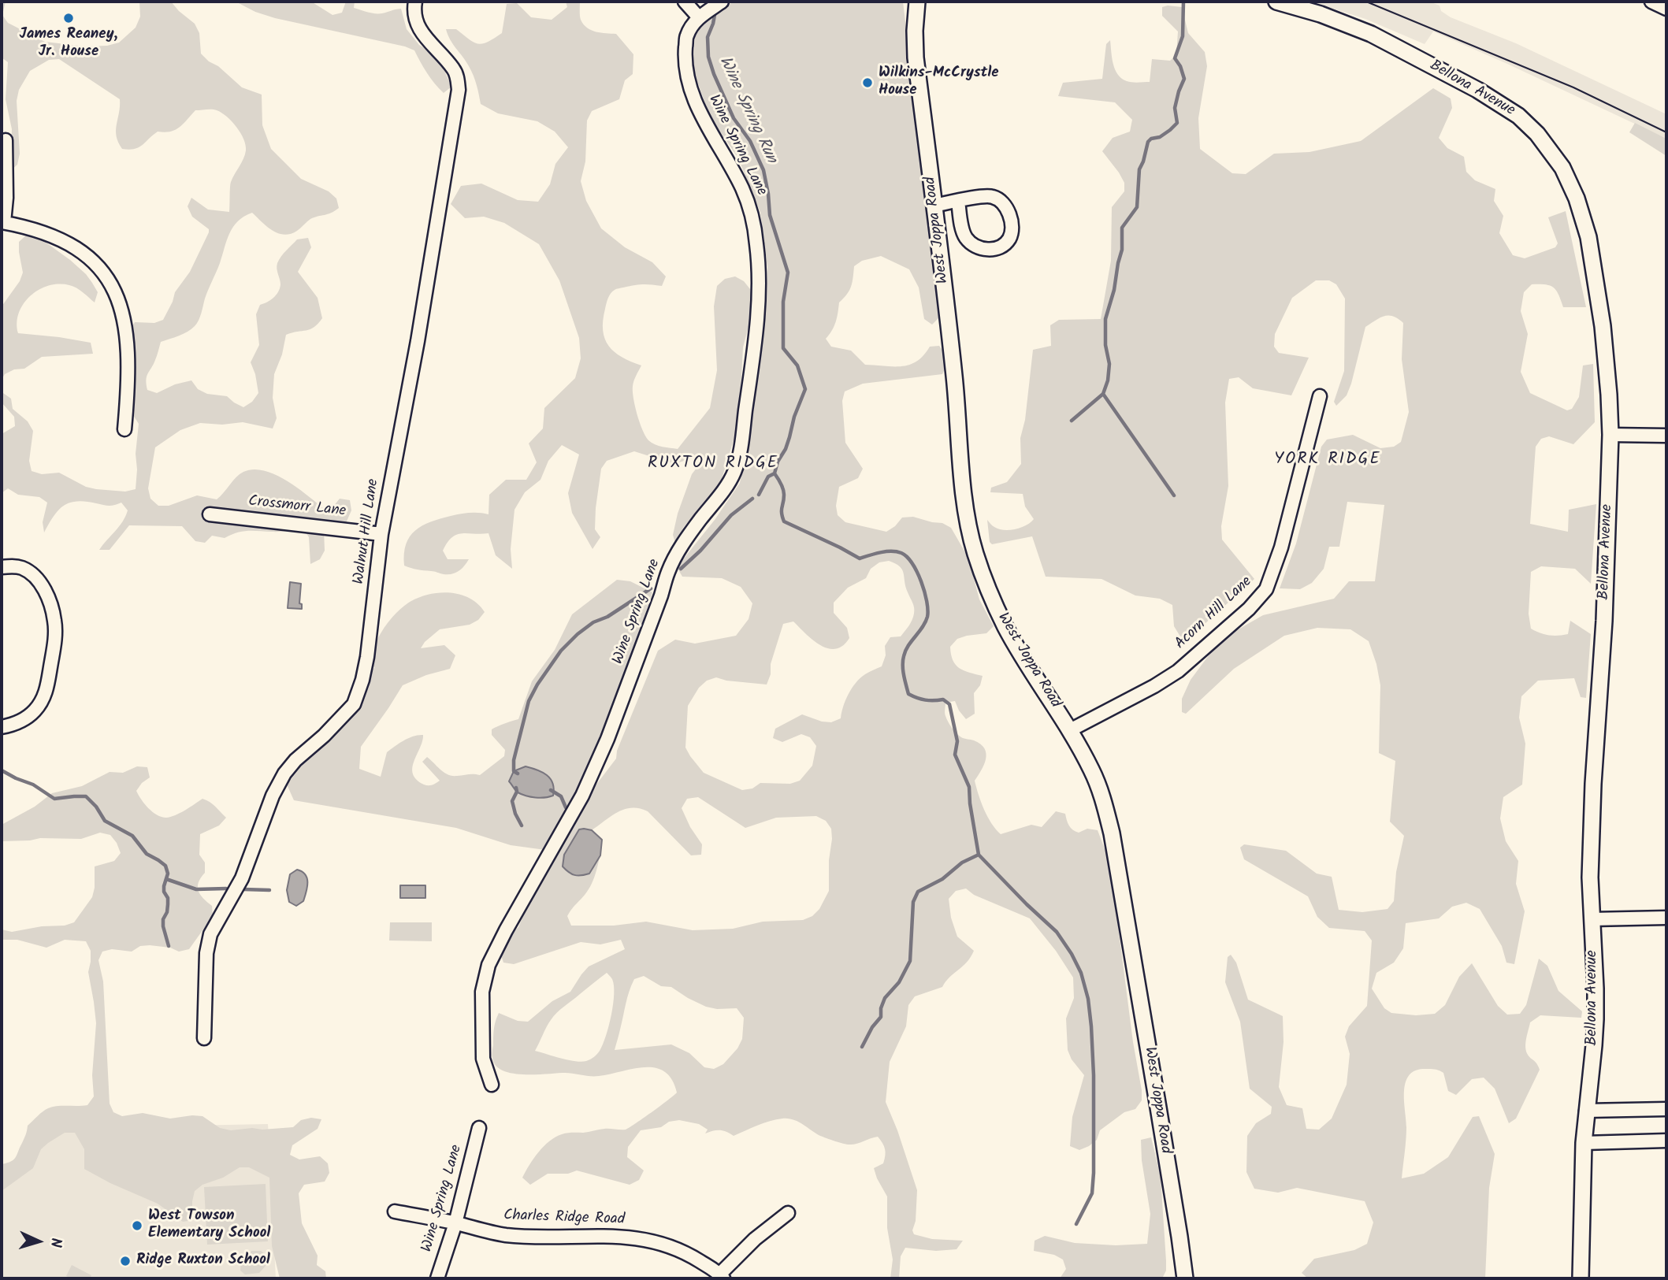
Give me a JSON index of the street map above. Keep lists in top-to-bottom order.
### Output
{
  "streets": {
    "street": [
      "Bellona Avenue",
      "Wine Spring Lane",
      "West Joppa Road",
      "Crossmorr Lane",
      "Walnut Hill Lane",
      "Acorn Hill Lane",
      "Charles Ridge Road"
    ]
  },
  "crossings": [
    ["Wine Spring Lane", "Charles Ridge Road"],
    ["West Joppa Road", "Acorn Hill Lane"],
    ["Crossmorr Lane", "Walnut Hill Lane"]
  ],
  "districts": ["YORK RIDGE", "RUXTON RIDGE"],
  "water": ["Wine Spring Run"],
  "places": [
    "James Reaney, Jr. House",
    "Wilkins-McCrystle House",
    "West Towson Elementary School",
    "Ridge Ruxton School"
  ],
  "north": "right"
}
